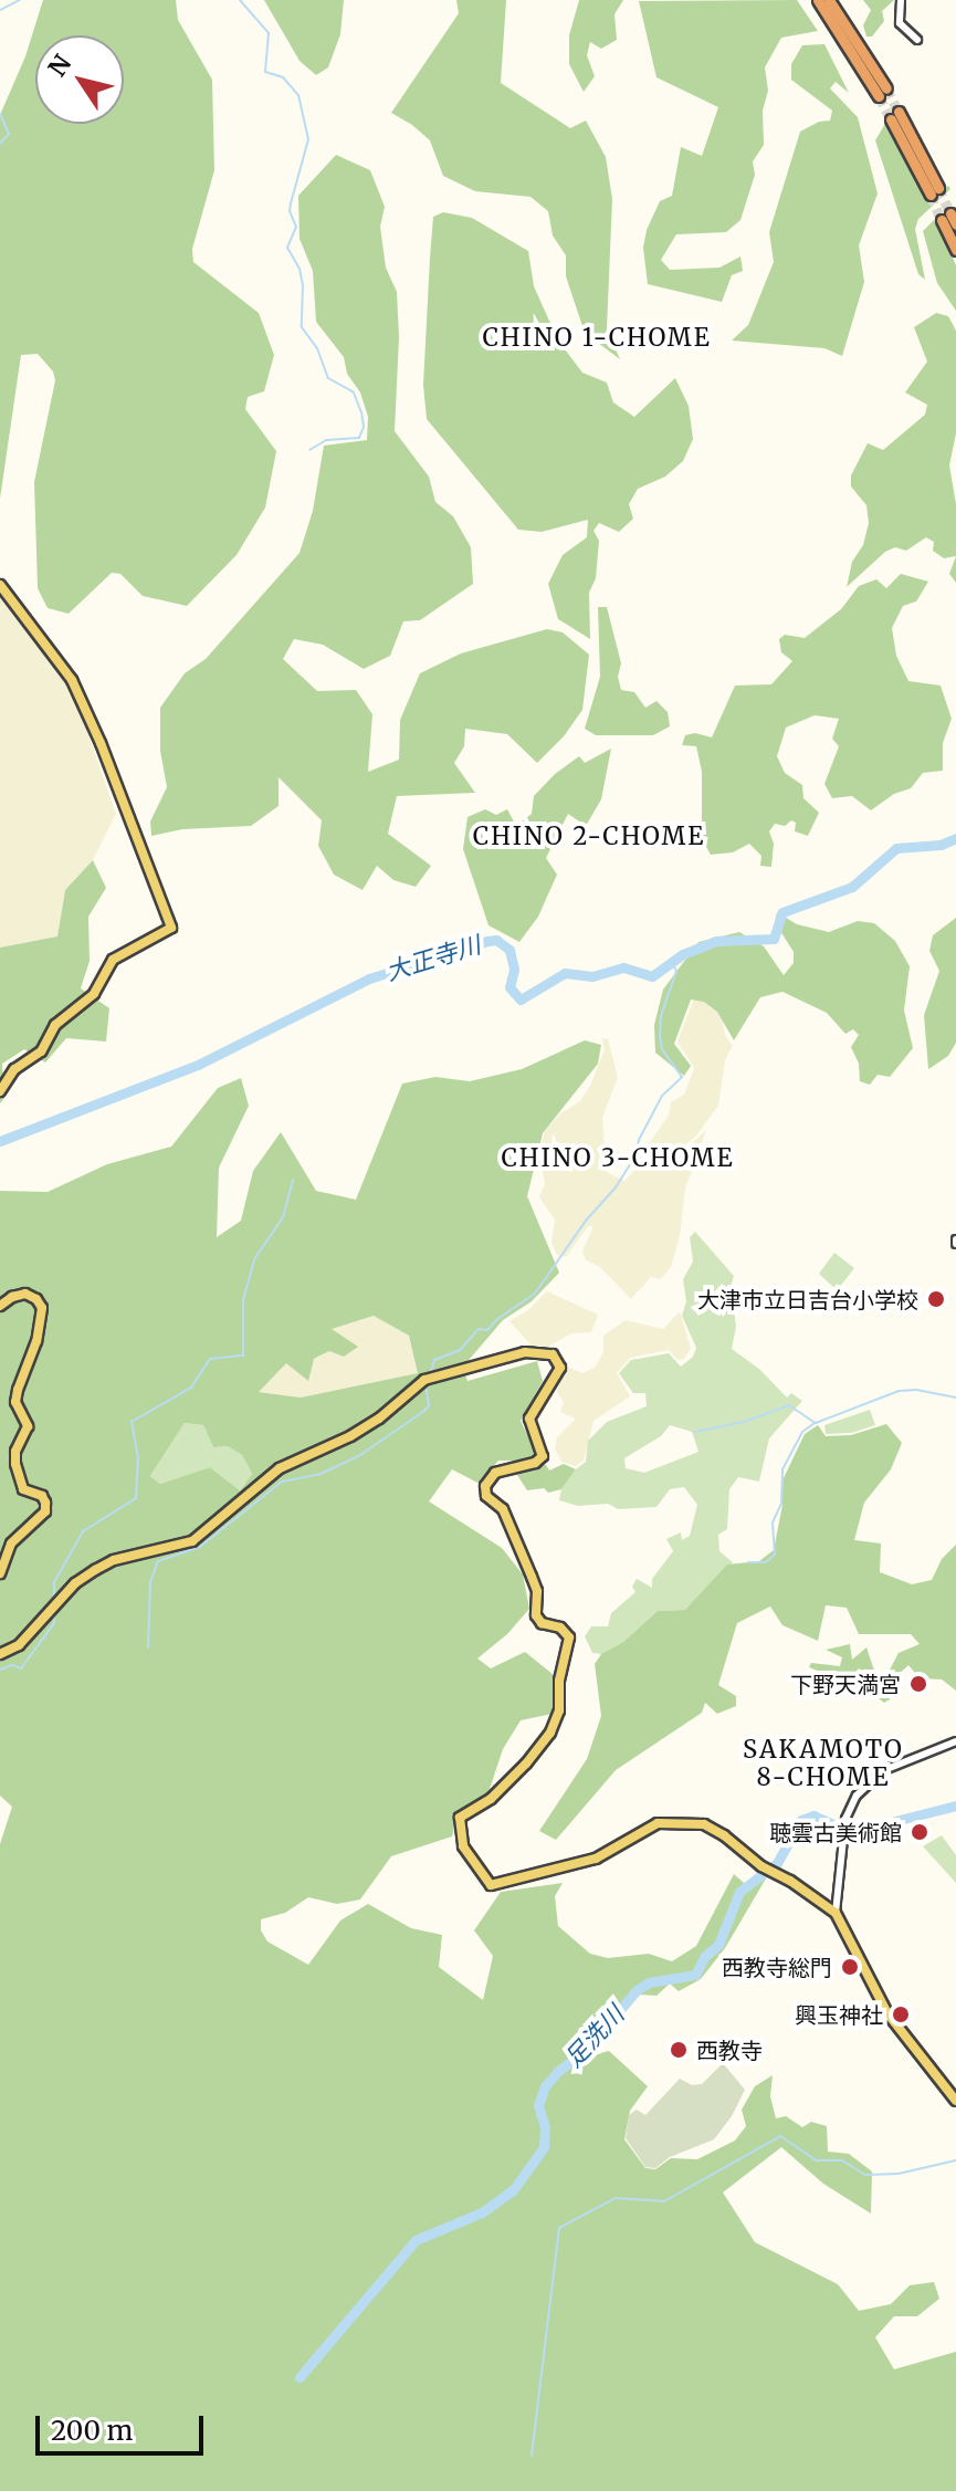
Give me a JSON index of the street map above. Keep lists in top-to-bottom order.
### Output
{
  "districts": [
    "CHINO 1-CHOME",
    "CHINO 2-CHOME",
    "CHINO 3-CHOME",
    "SAKAMOTO 8-CHOME"
  ],
  "water": ["大正寺川", "足洗川"],
  "places": [
    "大津市立日吉台小学校",
    "下野天満宮",
    "聴雲古美術館",
    "西教寺総門",
    "興玉神社",
    "西教寺"
  ],
  "scale_bar": "200 m",
  "north": "top left"
}
